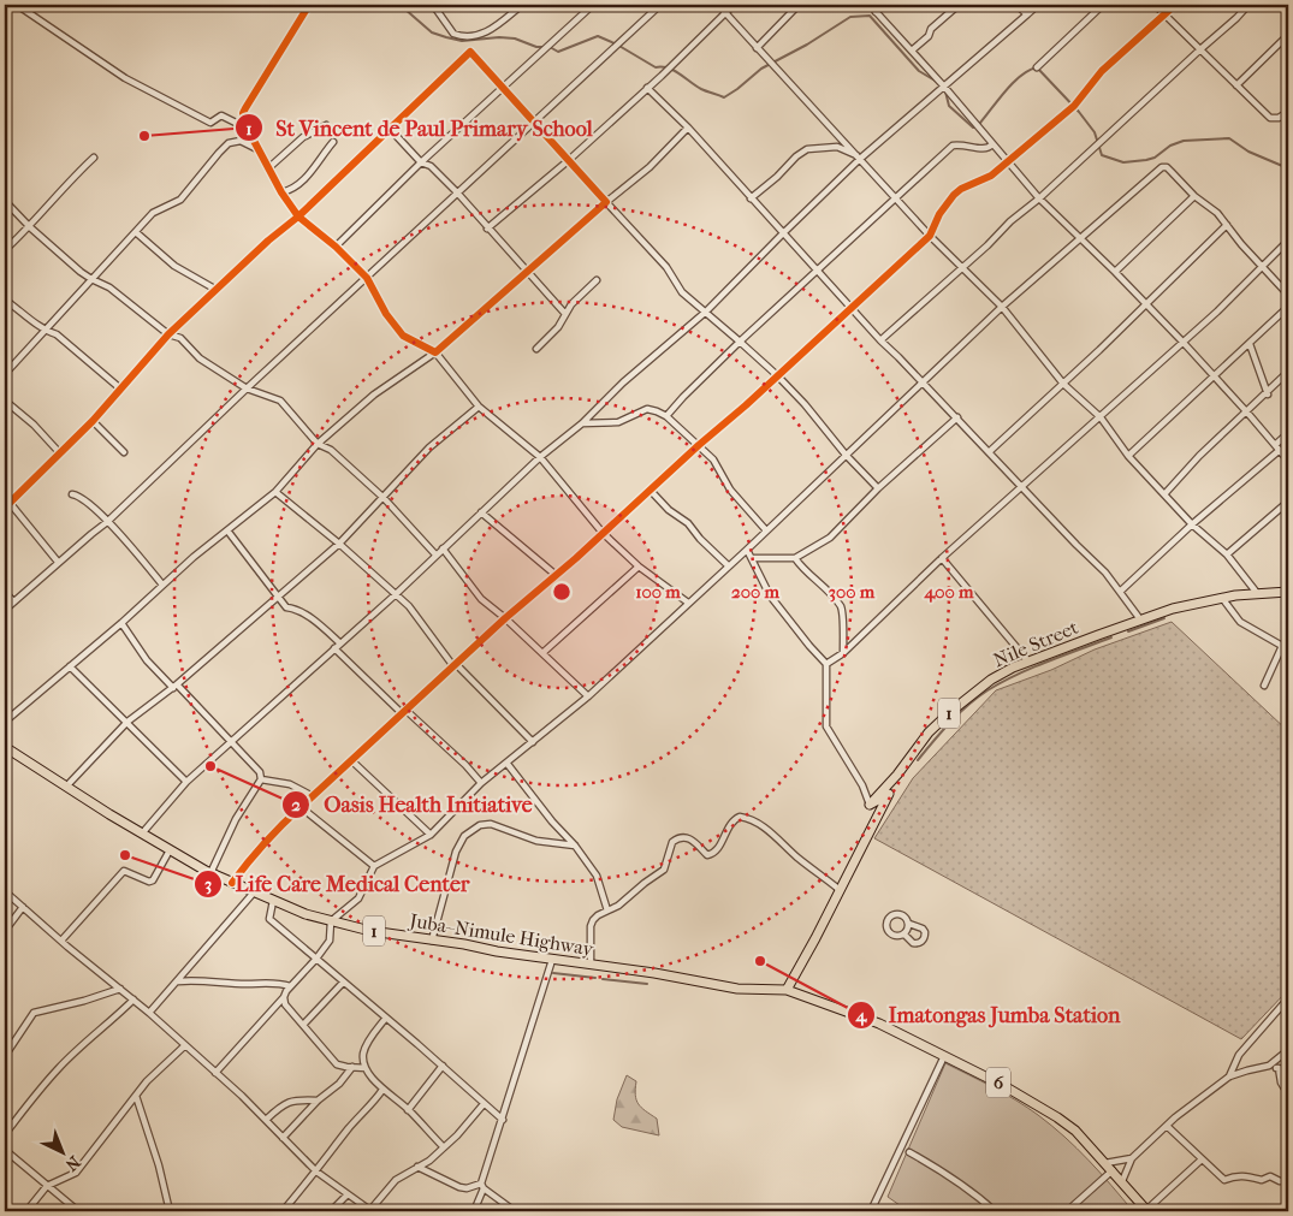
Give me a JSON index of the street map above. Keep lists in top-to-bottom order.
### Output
{
  "streets": {
    "main road": [
      "Nile Street",
      "1",
      "Juba–Nimule Highway",
      "6"
    ]
  },
  "crossings": [
    ["Juba–Nimule Highway", "6"]
  ],
  "places": [
    "St Vincent de Paul Primary School",
    "Oasis Health Initiative",
    "Life Care Medical Center",
    "Imatongas Jumba Station"
  ],
  "north": "bottom right",
  "rings": [
    "100 m",
    "200 m",
    "300 m",
    "400 m"
  ]
}
